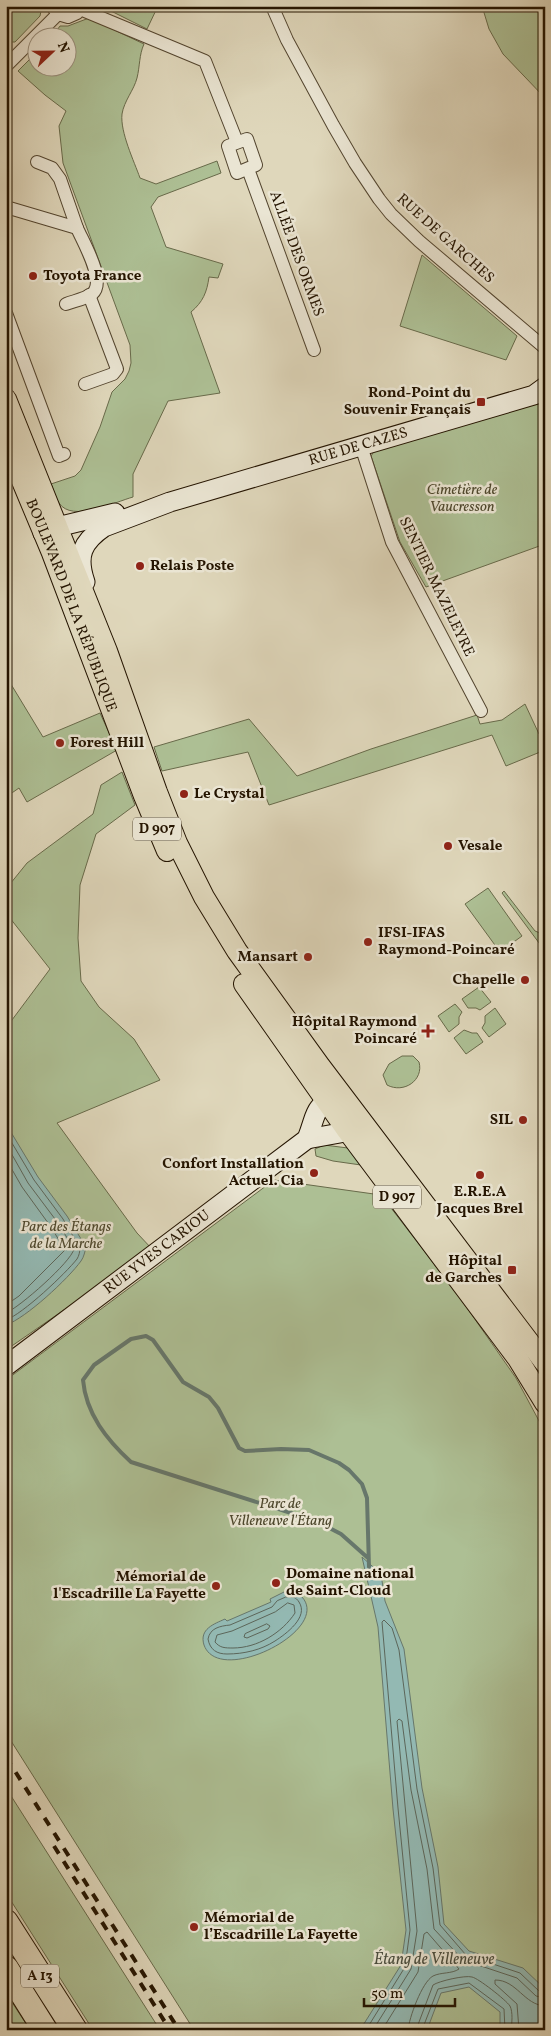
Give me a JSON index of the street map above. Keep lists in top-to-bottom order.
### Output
{
  "streets": {
    "highway": ["A 13"],
    "main road": ["BOULEVARD DE LA RÉPUBLIQUE", "D 907"],
    "street": [
      "RUE DE GARCHES",
      "ALLÉE DES ORMES",
      "RUE DE CAZES",
      "SENTIER MAZELEYRE",
      "RUE YVES CARIOU"
    ]
  },
  "crossings": [
    ["RUE DE CAZES", "SENTIER MAZELEYRE"],
    ["RUE DE CAZES", "BOULEVARD DE LA RÉPUBLIQUE"],
    ["BOULEVARD DE LA RÉPUBLIQUE", "D 907"],
    ["BOULEVARD DE LA RÉPUBLIQUE", "RUE YVES CARIOU"],
    ["D 907", "RUE YVES CARIOU"]
  ],
  "water": ["Étang de Villeneuve"],
  "parks": ["Cimetière de Vaucresson", "Parc des Étangs de la Marche", "Parc de Villeneuve l'Étang"],
  "places": {
    "other": [
      "Toyota France",
      "Relais Poste",
      "Forest Hill",
      "Le Crystal",
      "Vesale",
      "IFSI-IFAS Raymond-Poincaré",
      "Mansart",
      "Chapelle",
      "SIL",
      "Confort Installation Actuel. Cia",
      "E.R.E.A Jacques Brel",
      "Domaine national de Saint-Cloud",
      "Mémorial de l'Escadrille La Fayette",
      "Mémorial de l’Escadrille La Fayette"
    ],
    "transit": ["Rond-Point du Souvenir Français", "Hôpital de Garches"],
    "health": ["Hôpital Raymond Poincaré"]
  },
  "scale_bar": "50 m",
  "north": "right"
}
